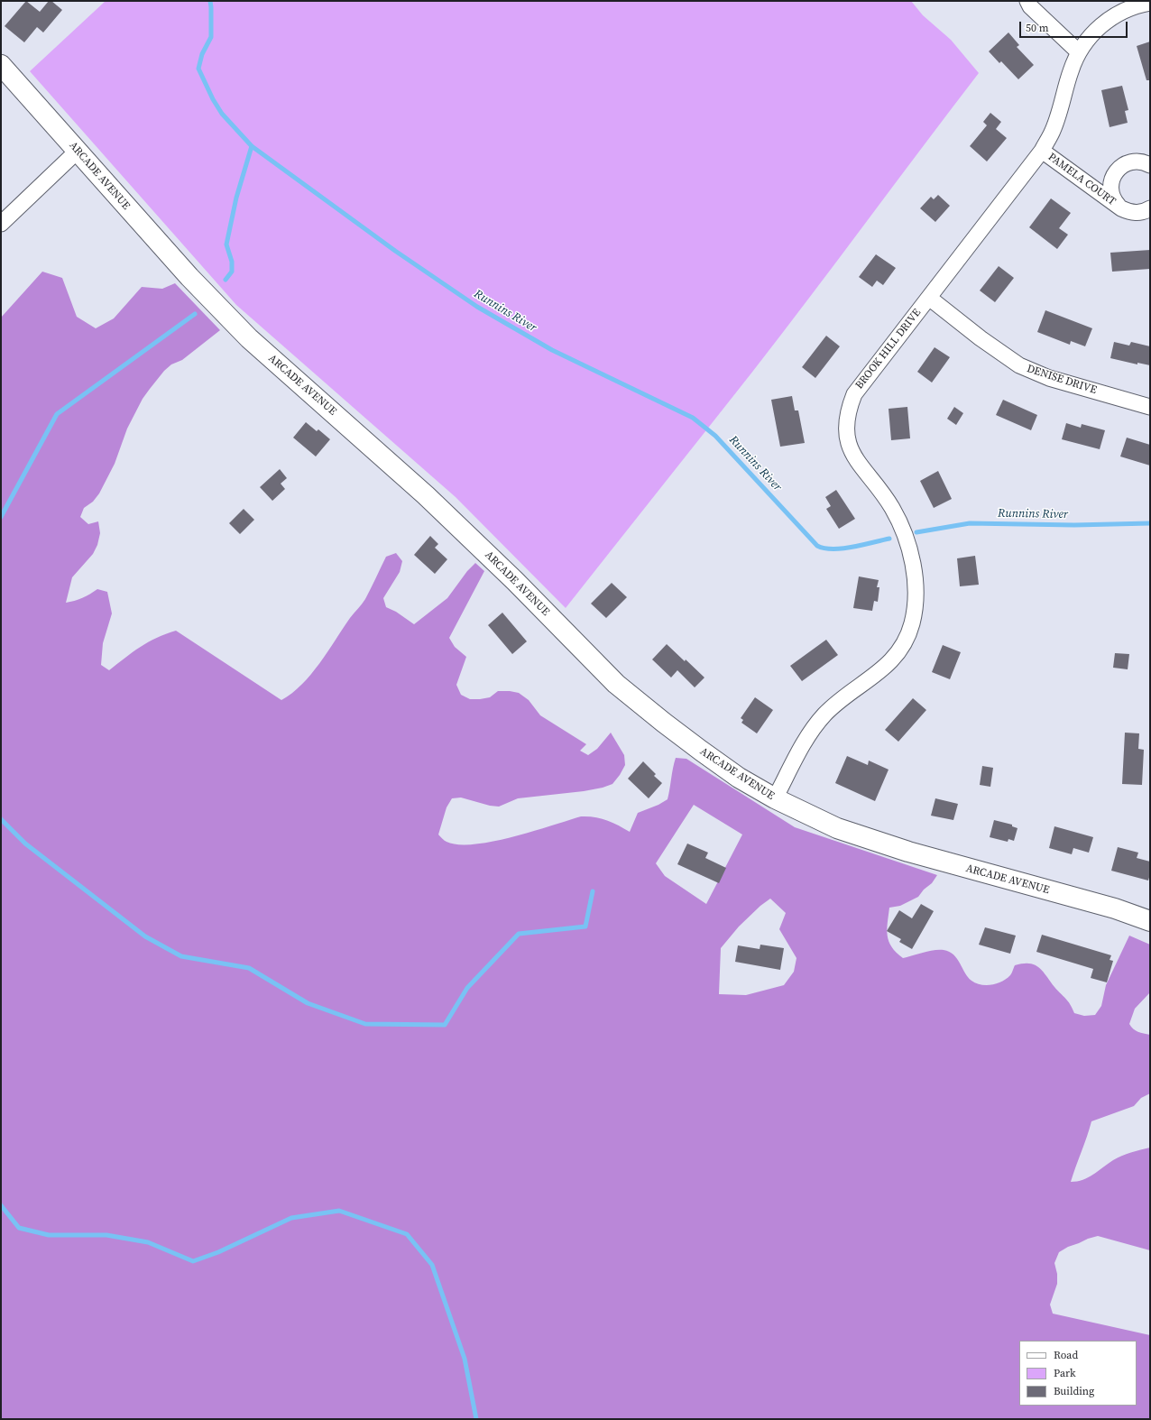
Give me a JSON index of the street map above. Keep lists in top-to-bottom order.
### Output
{
  "streets": {
    "main road": ["ARCADE AVENUE"],
    "street": ["PAMELA COURT", "BROOK HILL DRIVE", "DENISE DRIVE"]
  },
  "crossings": [
    ["ARCADE AVENUE", "BROOK HILL DRIVE"],
    ["PAMELA COURT", "BROOK HILL DRIVE"],
    ["BROOK HILL DRIVE", "DENISE DRIVE"]
  ],
  "water": ["Runnins River"],
  "legend": ["Road", "Park", "Building"],
  "scale_bar": "50 m"
}
